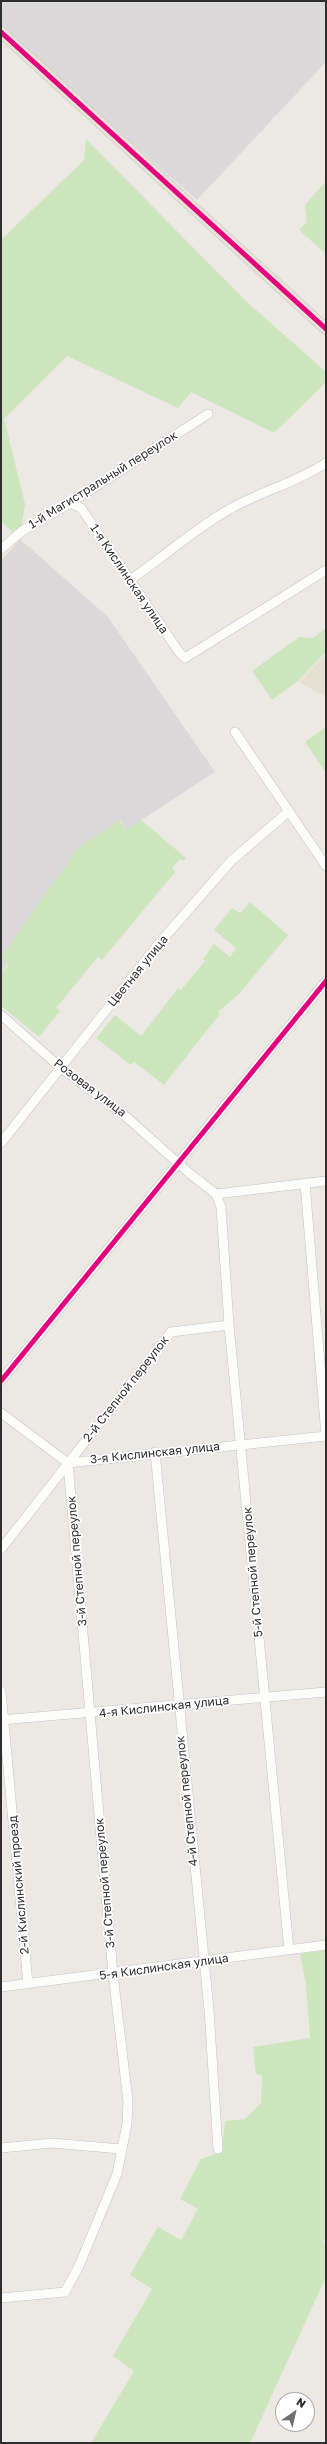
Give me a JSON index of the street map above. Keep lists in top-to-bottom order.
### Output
{
  "streets": {
    "street": [
      "1-й Магистральный переулок",
      "1-я Кислинская улица",
      "Цветная улица",
      "Розовая улица",
      "2-й Степной переулок",
      "3-я Кислинская улица",
      "3-й Степной переулок",
      "5-й Степной переулок",
      "4-я Кислинская улица",
      "4-й Степной переулок",
      "2-й Кислинский проезд",
      "5-я Кислинская улица"
    ]
  },
  "crossings": [
    ["1-й Магистральный переулок", "1-я Кислинская улица"],
    ["Цветная улица", "Розовая улица"],
    ["Розовая улица", "5-й Степной переулок"],
    ["2-й Степной переулок", "3-я Кислинская улица"],
    ["2-й Степной переулок", "3-й Степной переулок"],
    ["2-й Степной переулок", "5-й Степной переулок"],
    ["3-я Кислинская улица", "3-й Степной переулок"],
    ["3-я Кислинская улица", "5-й Степной переулок"],
    ["3-я Кислинская улица", "4-й Степной переулок"],
    ["3-й Степной переулок", "4-я Кислинская улица"],
    ["3-й Степной переулок", "5-я Кислинская улица"],
    ["5-й Степной переулок", "4-я Кислинская улица"],
    ["5-й Степной переулок", "5-я Кислинская улица"],
    ["4-я Кислинская улица", "4-й Степной переулок"],
    ["4-я Кислинская улица", "2-й Кислинский проезд"],
    ["4-й Степной переулок", "5-я Кислинская улица"],
    ["2-й Кислинский проезд", "5-я Кислинская улица"]
  ],
  "north": "top right"
}
